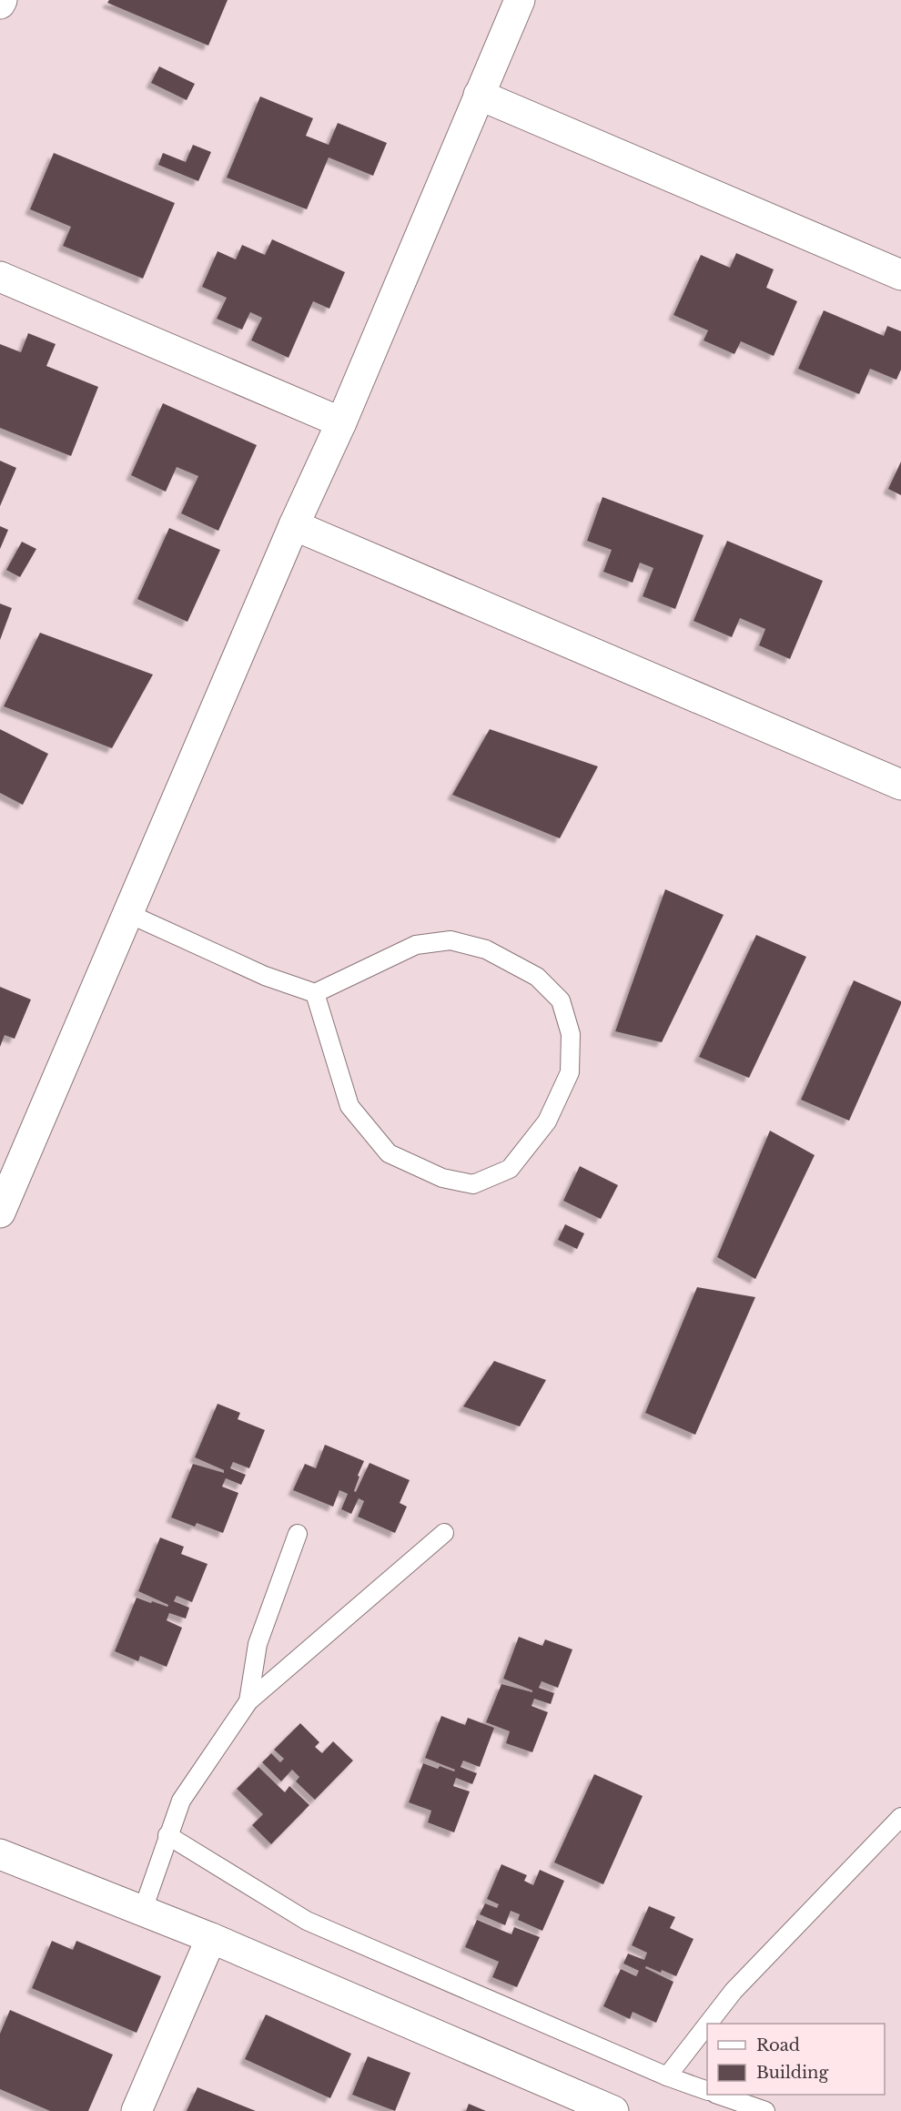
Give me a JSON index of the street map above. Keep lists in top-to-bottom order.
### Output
{
  "legend": ["Road", "Building"]
}
